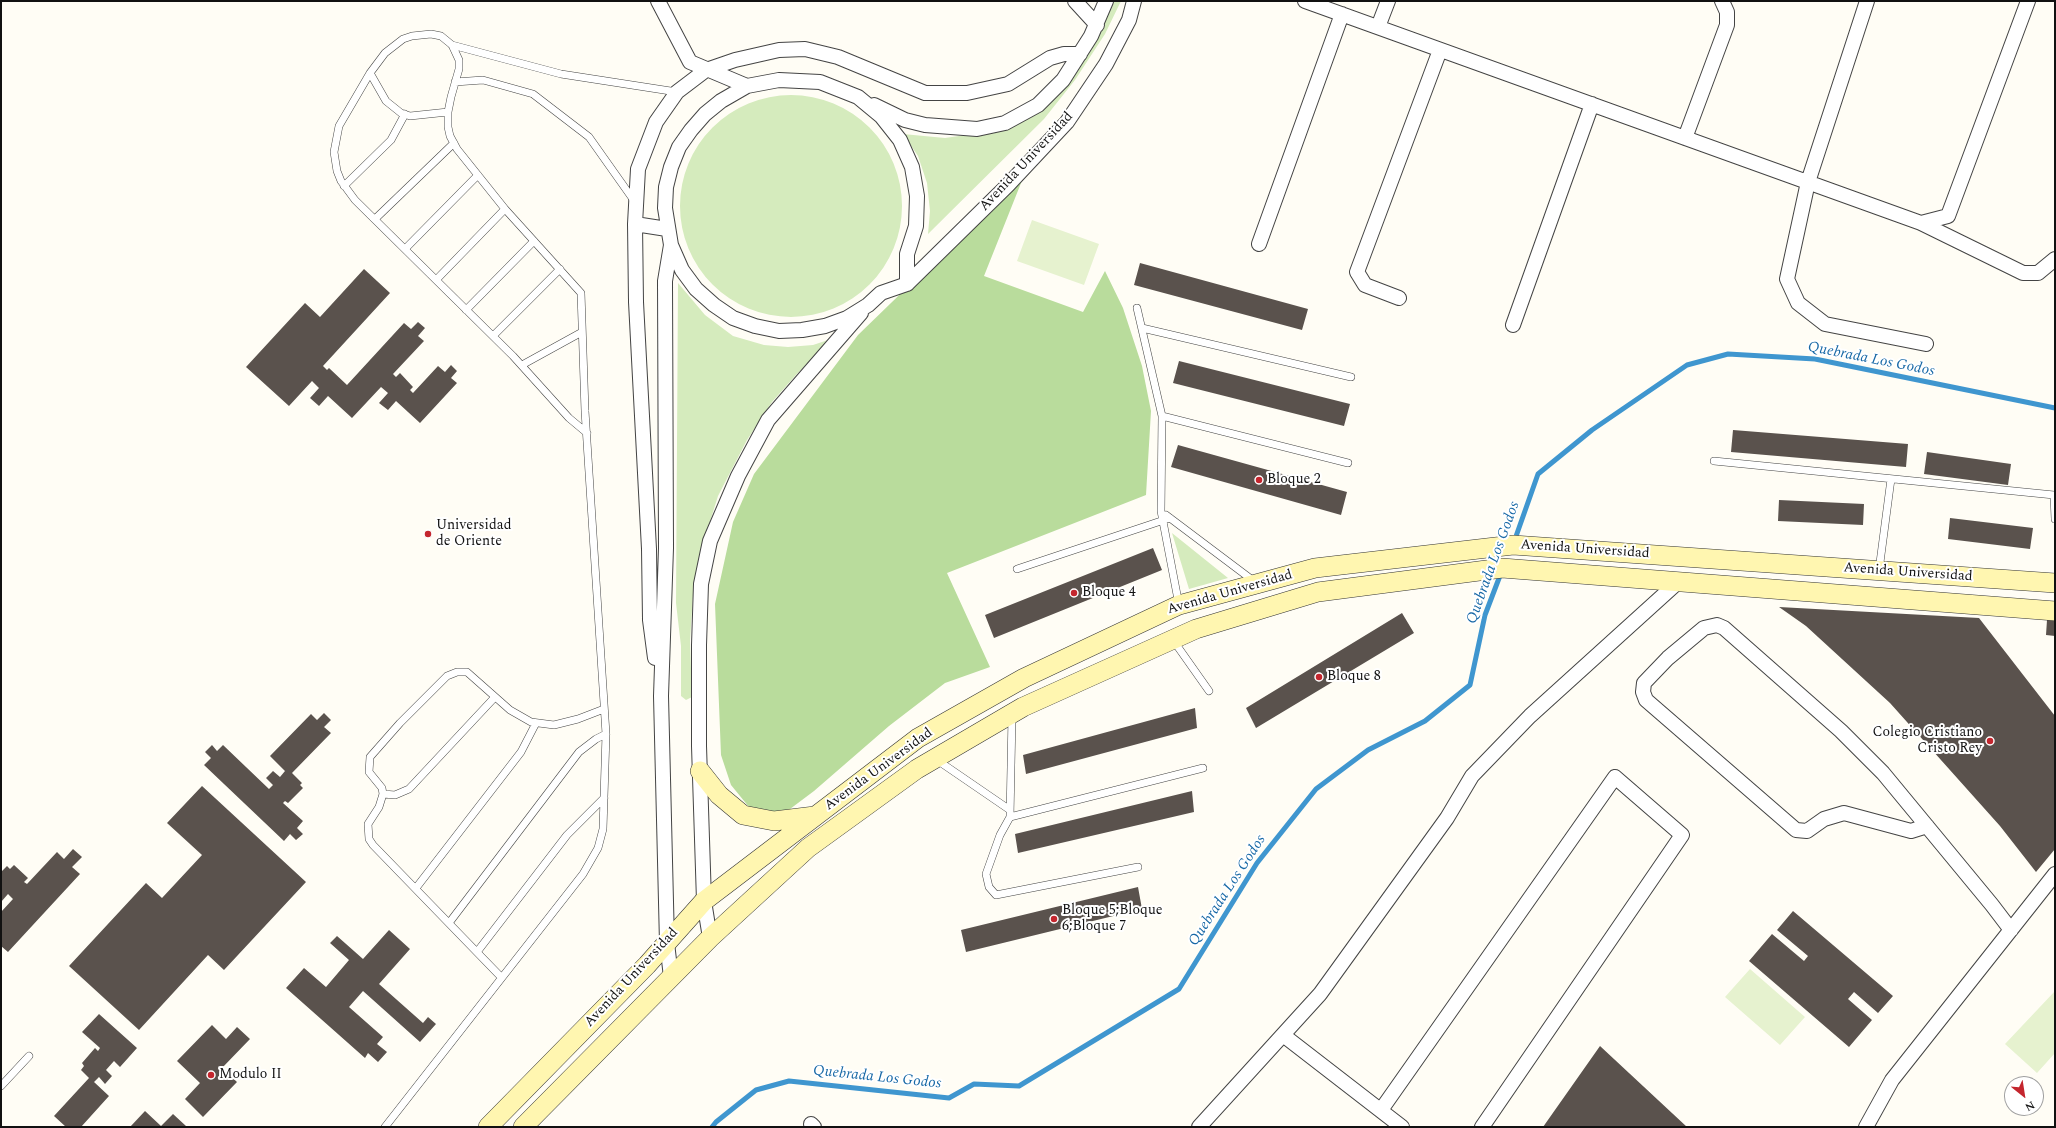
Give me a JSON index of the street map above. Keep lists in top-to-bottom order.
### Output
{
  "streets": {
    "street": ["Avenida Universidad"]
  },
  "water": ["Quebrada Los Godos"],
  "places": [
    "Bloque 2",
    "Universidad de Oriente",
    "Bloque 4",
    "Bloque 8",
    "Colegio Cristiano Cristo Rey",
    "Bloque 5;Bloque 6;Bloque 7",
    "Modulo II"
  ],
  "north": "bottom right"
}
